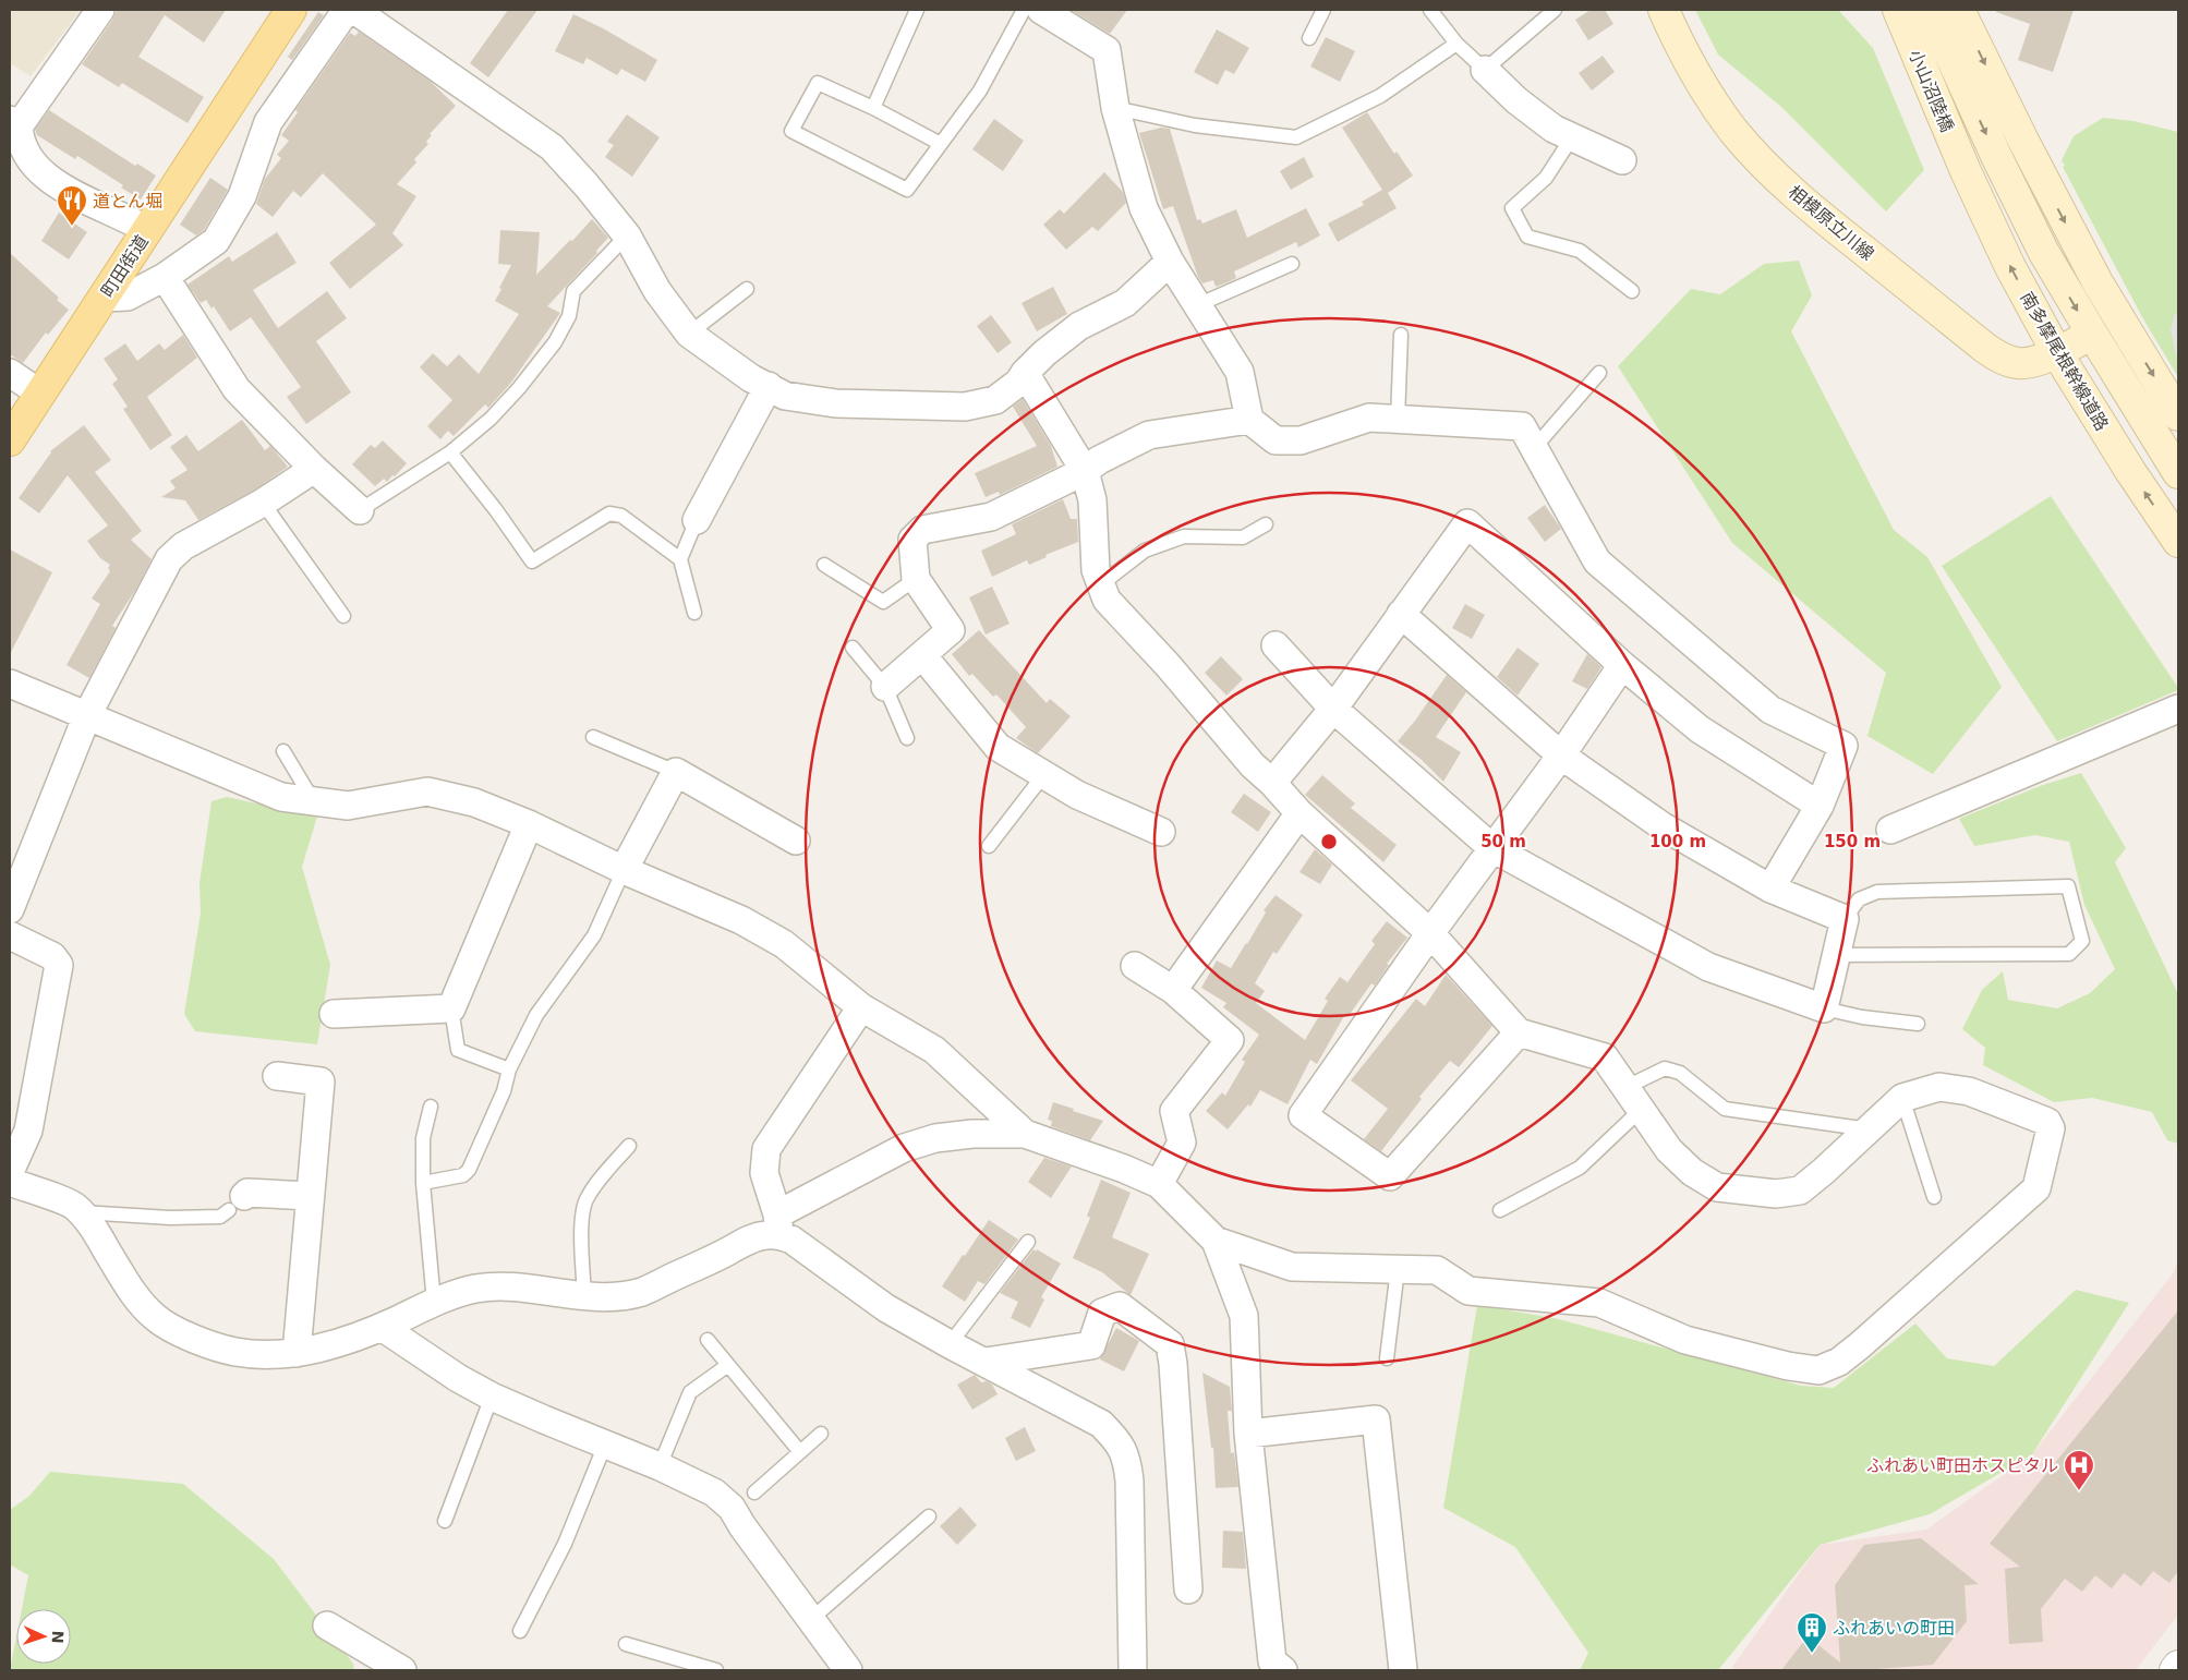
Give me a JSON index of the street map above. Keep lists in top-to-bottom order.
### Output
{
  "streets": {
    "main road": [
      "小山沼陸橋",
      "相模原立川線",
      "町田街道",
      "南多摩尾根幹線道路"
    ]
  },
  "crossings": [
    ["小山沼陸橋", "南多摩尾根幹線道路"],
    ["相模原立川線", "南多摩尾根幹線道路"]
  ],
  "places": {
    "restaurant": ["道とん堀"],
    "hospital": ["ふれあい町田ホスピタル"],
    "building": ["ふれあいの町田"]
  },
  "north": "right",
  "rings": ["50 m", "100 m", "150 m"]
}
